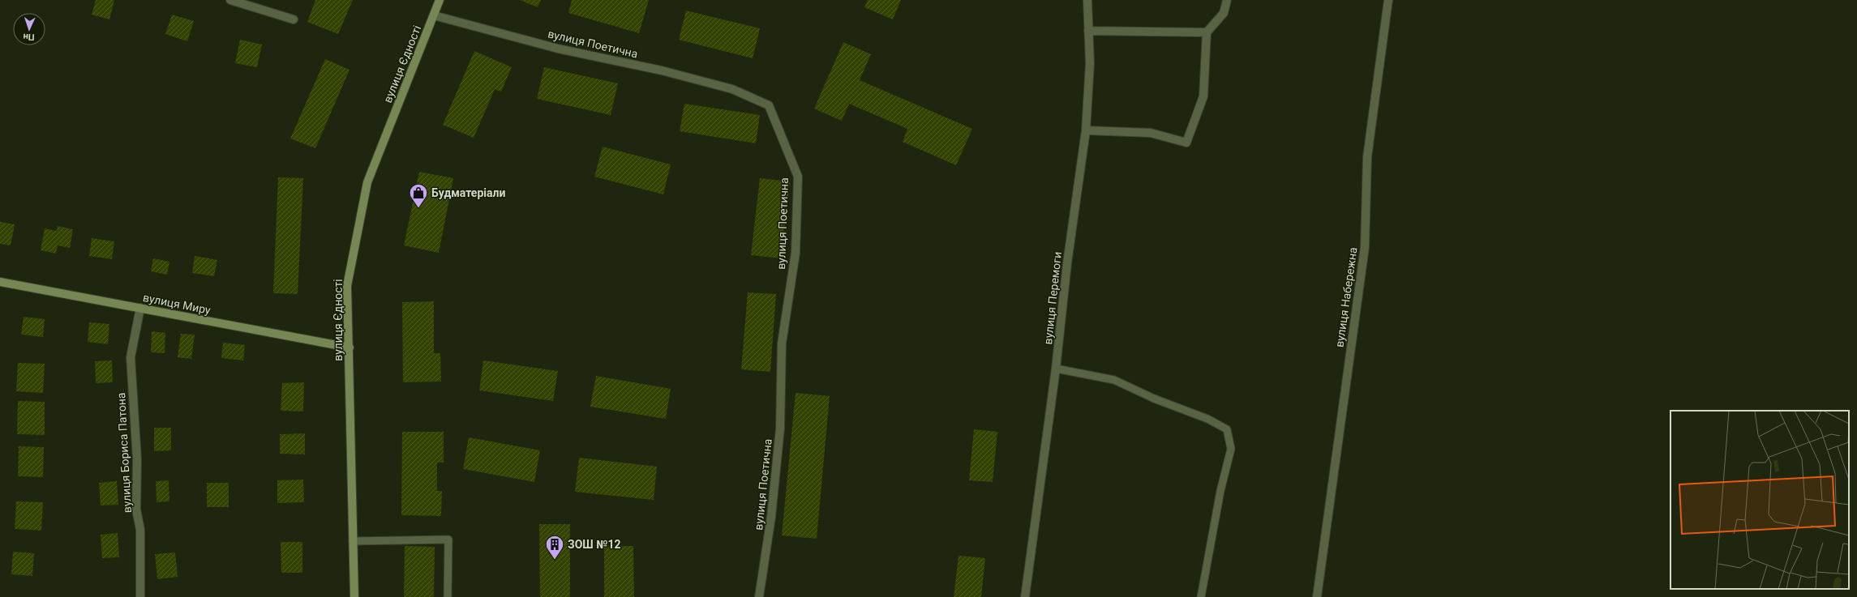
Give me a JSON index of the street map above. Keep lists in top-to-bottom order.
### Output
{
  "streets": {
    "street": [
      "вулиця Поетична",
      "вулиця Єдності",
      "вулиця Набережна",
      "вулиця Перемоги",
      "вулиця Миру",
      "вулиця Бориса Патона"
    ]
  },
  "crossings": [
    ["вулиця Поетична", "вулиця Єдності"],
    ["вулиця Єдності", "вулиця Миру"],
    ["вулиця Миру", "вулиця Бориса Патона"]
  ],
  "places": {
    "shop": ["Будматеріали"],
    "building": ["ЗОШ №12"]
  },
  "north": "bottom"
}
